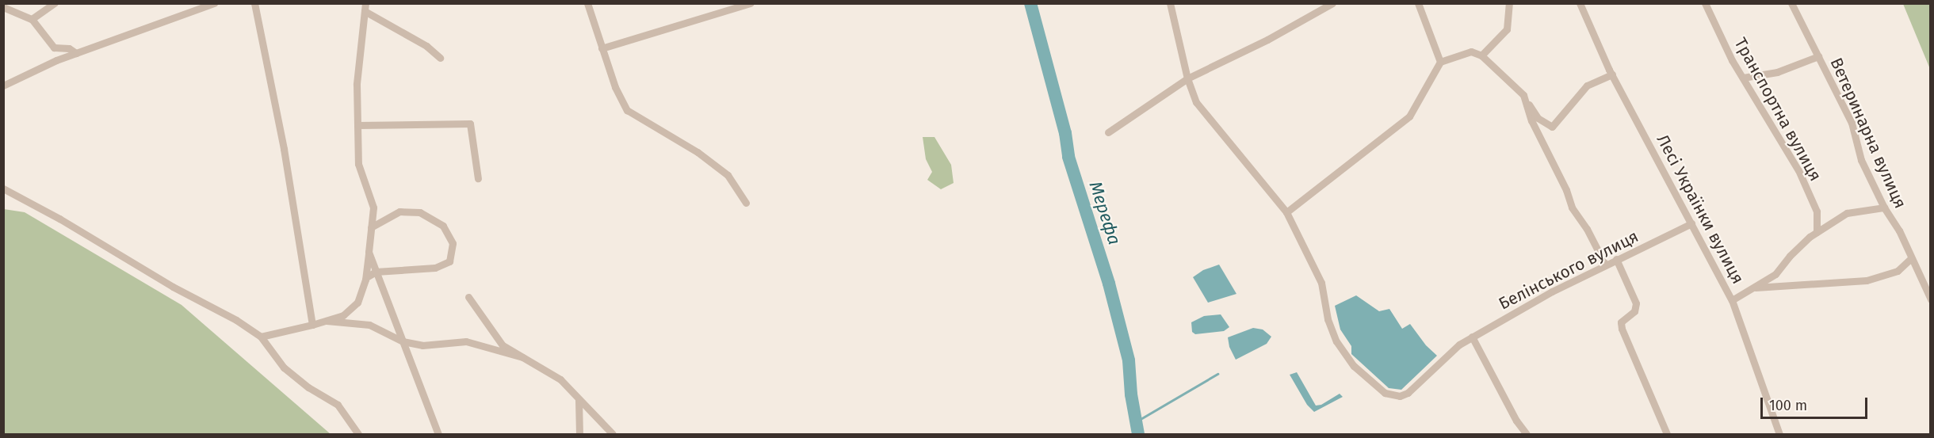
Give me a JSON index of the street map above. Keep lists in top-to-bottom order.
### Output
{
  "streets": {
    "street": [
      "Транспортна вулиця",
      "Ветеринарна вулиця",
      "Лесі Українки вулиця",
      "Белінського вулиця"
    ]
  },
  "crossings": [
    ["Лесі Українки вулиця", "Белінського вулиця"]
  ],
  "water": ["Мерефа"],
  "scale_bar": "100 m"
}
